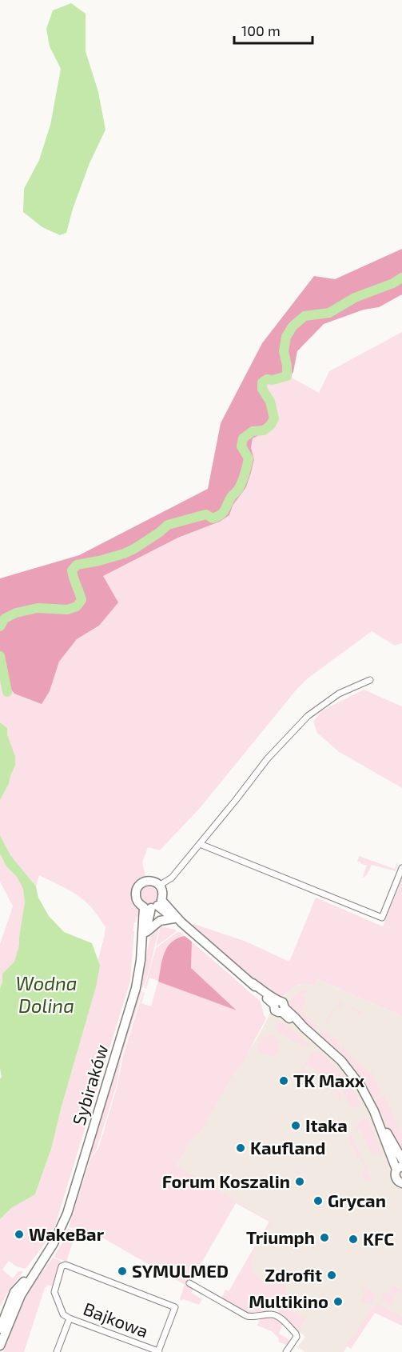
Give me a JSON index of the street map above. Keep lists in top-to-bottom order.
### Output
{
  "streets": {
    "street": ["Sybiraków", "Bajkowa"]
  },
  "water": ["Wodna Dolina"],
  "places": [
    "TK Maxx",
    "Itaka",
    "Kaufland",
    "Forum Koszalin",
    "Grycan",
    "WakeBar",
    "Triumph",
    "KFC",
    "SYMULMED",
    "Zdrofit",
    "Multikino"
  ],
  "scale_bar": "100 m"
}
